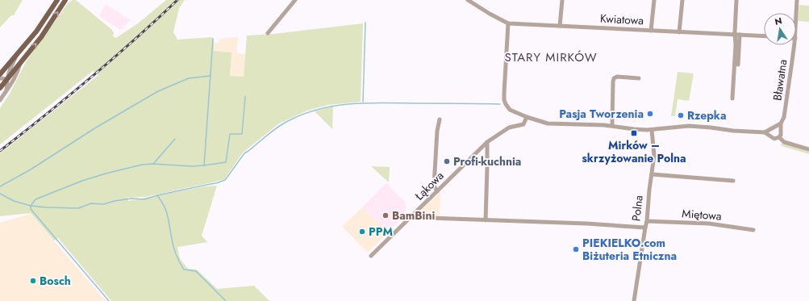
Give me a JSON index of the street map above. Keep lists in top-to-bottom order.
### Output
{
  "streets": {
    "street": [
      "Kwiatowa",
      "Bławatna",
      "Łąkowa",
      "Polna",
      "Miętowa"
    ]
  },
  "crossings": [
    ["Polna", "Miętowa"]
  ],
  "districts": ["STARY MIRKÓW"],
  "places": {
    "other": [
      "Pasja Tworzenia",
      "Rzepka",
      "Profi-kuchnia",
      "BamBini",
      "PPM",
      "PIEKIELKO.com Biżuteria Etniczna",
      "Bosch"
    ],
    "transit": ["Mirków – skrzyżowanie Polna"]
  },
  "north": "top"
}
